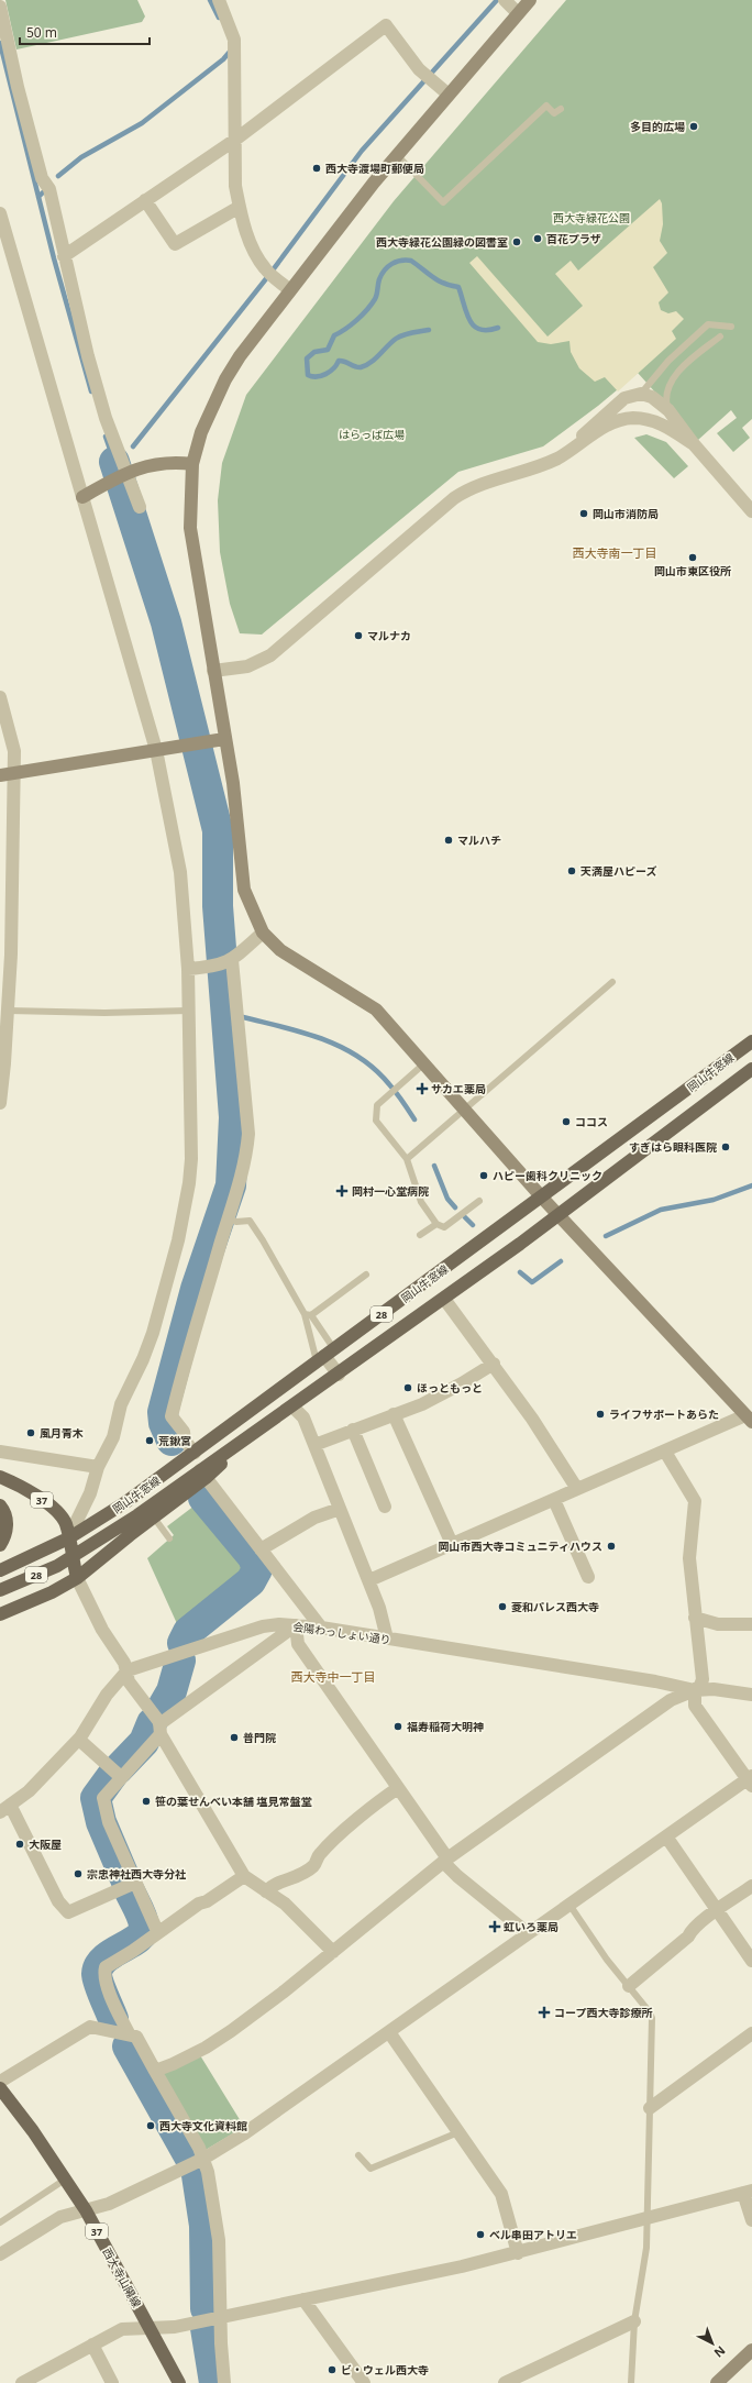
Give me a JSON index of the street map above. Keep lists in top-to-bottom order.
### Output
{
  "streets": {
    "main road": [
      "岡山牛窓線",
      "28",
      "37",
      "西大寺山陽線"
    ],
    "street": ["会陽わっしょい通り"]
  },
  "crossings": [
    ["岡山牛窓線", "37"]
  ],
  "districts": ["西大寺南一丁目", "西大寺中一丁目"],
  "parks": ["西大寺緑花公園", "はらっぱ広場"],
  "places": {
    "other": [
      "多目的広場",
      "西大寺渡場町郵便局",
      "百花プラザ",
      "西大寺緑花公園緑の図書室",
      "岡山市消防局",
      "岡山市東区役所",
      "マルナカ",
      "マルハチ",
      "天満屋ハピーズ",
      "ココス",
      "すぎはら眼科医院",
      "ハピー歯科クリニック",
      "ほっともっと",
      "ライフサポートあらた",
      "風月青木",
      "荒鍬宮",
      "岡山市西大寺コミュニティハウス",
      "菱和パレス西大寺",
      "福寿稲荷大明神",
      "普門院",
      "笹の葉せんべい本舗 塩見常盤堂",
      "大阪屋",
      "宗忠神社西大寺分社",
      "西大寺文化資料館",
      "ベル串田アトリエ",
      "ビ・ウェル西大寺"
    ],
    "health": [
      "サカエ薬局",
      "岡村一心堂病院",
      "虹いろ薬局",
      "コープ西大寺診療所"
    ]
  },
  "scale_bar": "50 m",
  "north": "bottom right"
}
